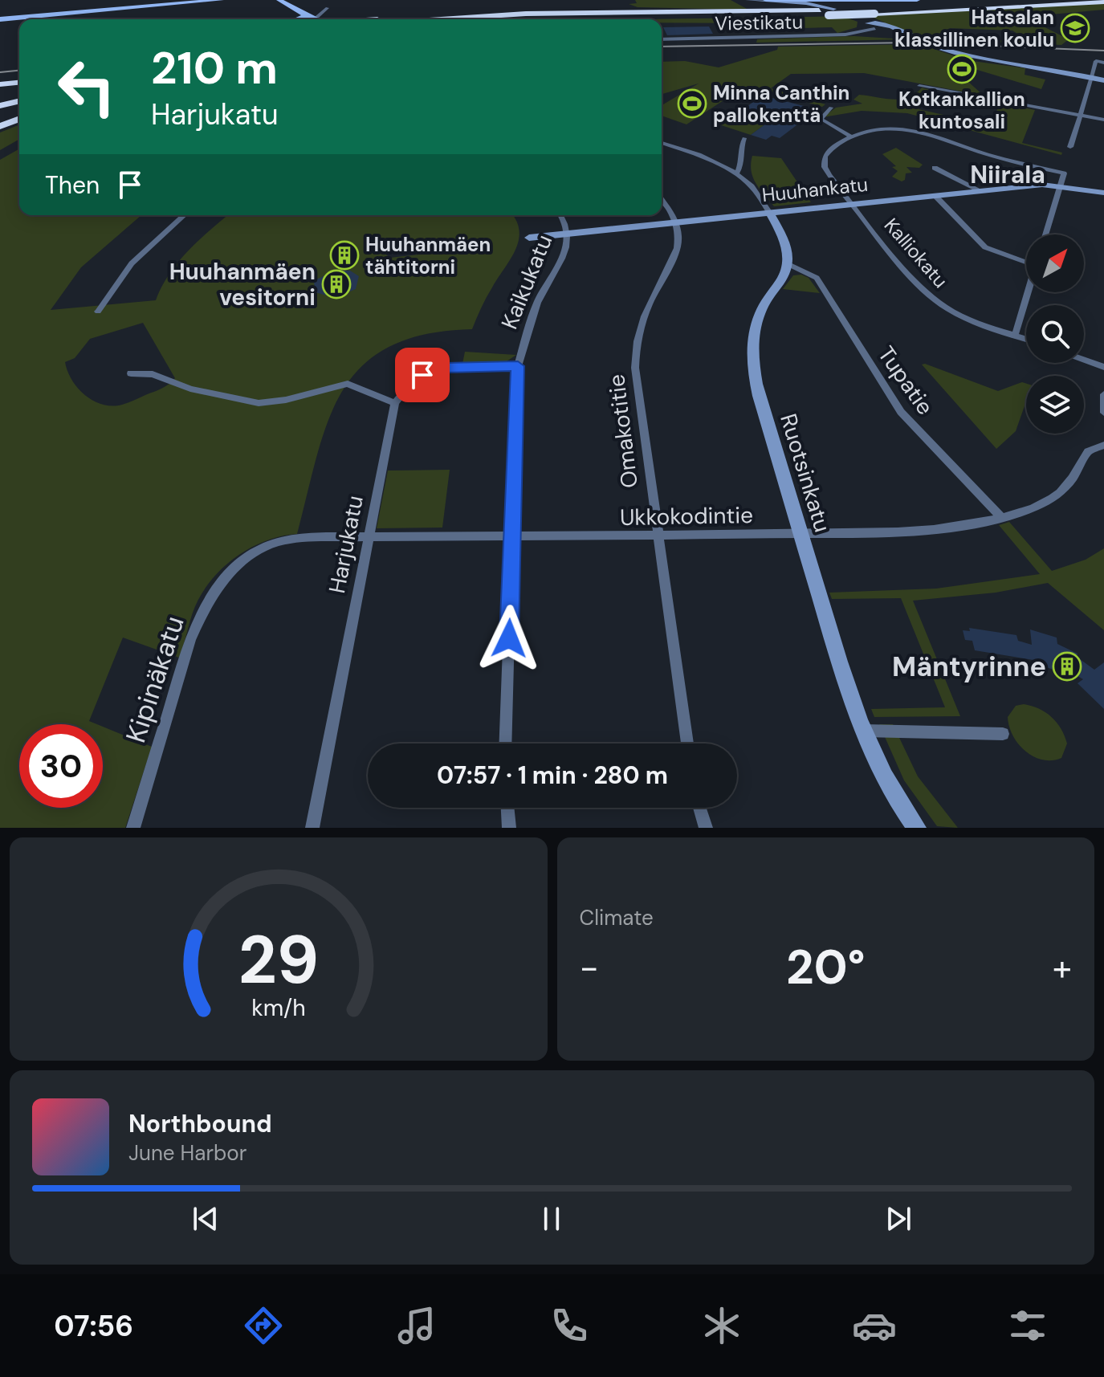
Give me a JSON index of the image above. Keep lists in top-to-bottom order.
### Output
{
  "streets": {
    "street": [
      "Viestikatu",
      "Huuhankatu",
      "Kalliokatu",
      "Kaikukatu",
      "Tupatie",
      "Omakotitie",
      "Ruotsinkatu",
      "Ukkokodintie",
      "Harjukatu",
      "Kipinäkatu"
    ]
  },
  "crossings": [
    ["Huuhankatu", "Kalliokatu"],
    ["Huuhankatu", "Kaikukatu"],
    ["Huuhankatu", "Omakotitie"],
    ["Kaikukatu", "Ukkokodintie"],
    ["Kaikukatu", "Harjukatu"],
    ["Tupatie", "Ruotsinkatu"],
    ["Tupatie", "Ukkokodintie"],
    ["Omakotitie", "Ukkokodintie"],
    ["Ruotsinkatu", "Ukkokodintie"],
    ["Ukkokodintie", "Harjukatu"],
    ["Ukkokodintie", "Kipinäkatu"]
  ],
  "districts": ["Niirala"],
  "places": {
    "school or university": ["Hatsalan klassillinen koulu"],
    "sports": ["Kotkankallion kuntosali", "Minna Canthin pallokenttä"],
    "building": ["Huuhanmäen tähtitorni", "Huuhanmäen vesitorni", "Mäntyrinne"]
  },
  "north": "top right",
  "page": {
    "turn": ["210 m", "Harjukatu"],
    "then": "Then",
    "limit": "30",
    "trip": "07:57 · 1 min · 280 m",
    "tile": "Climate",
    "heat": ["−", "20°", "+"],
    "song": ["Northbound", "June Harbor"],
    "tabs": "07:56",
    "gauge": ["29", "km/h"]
  }
}
